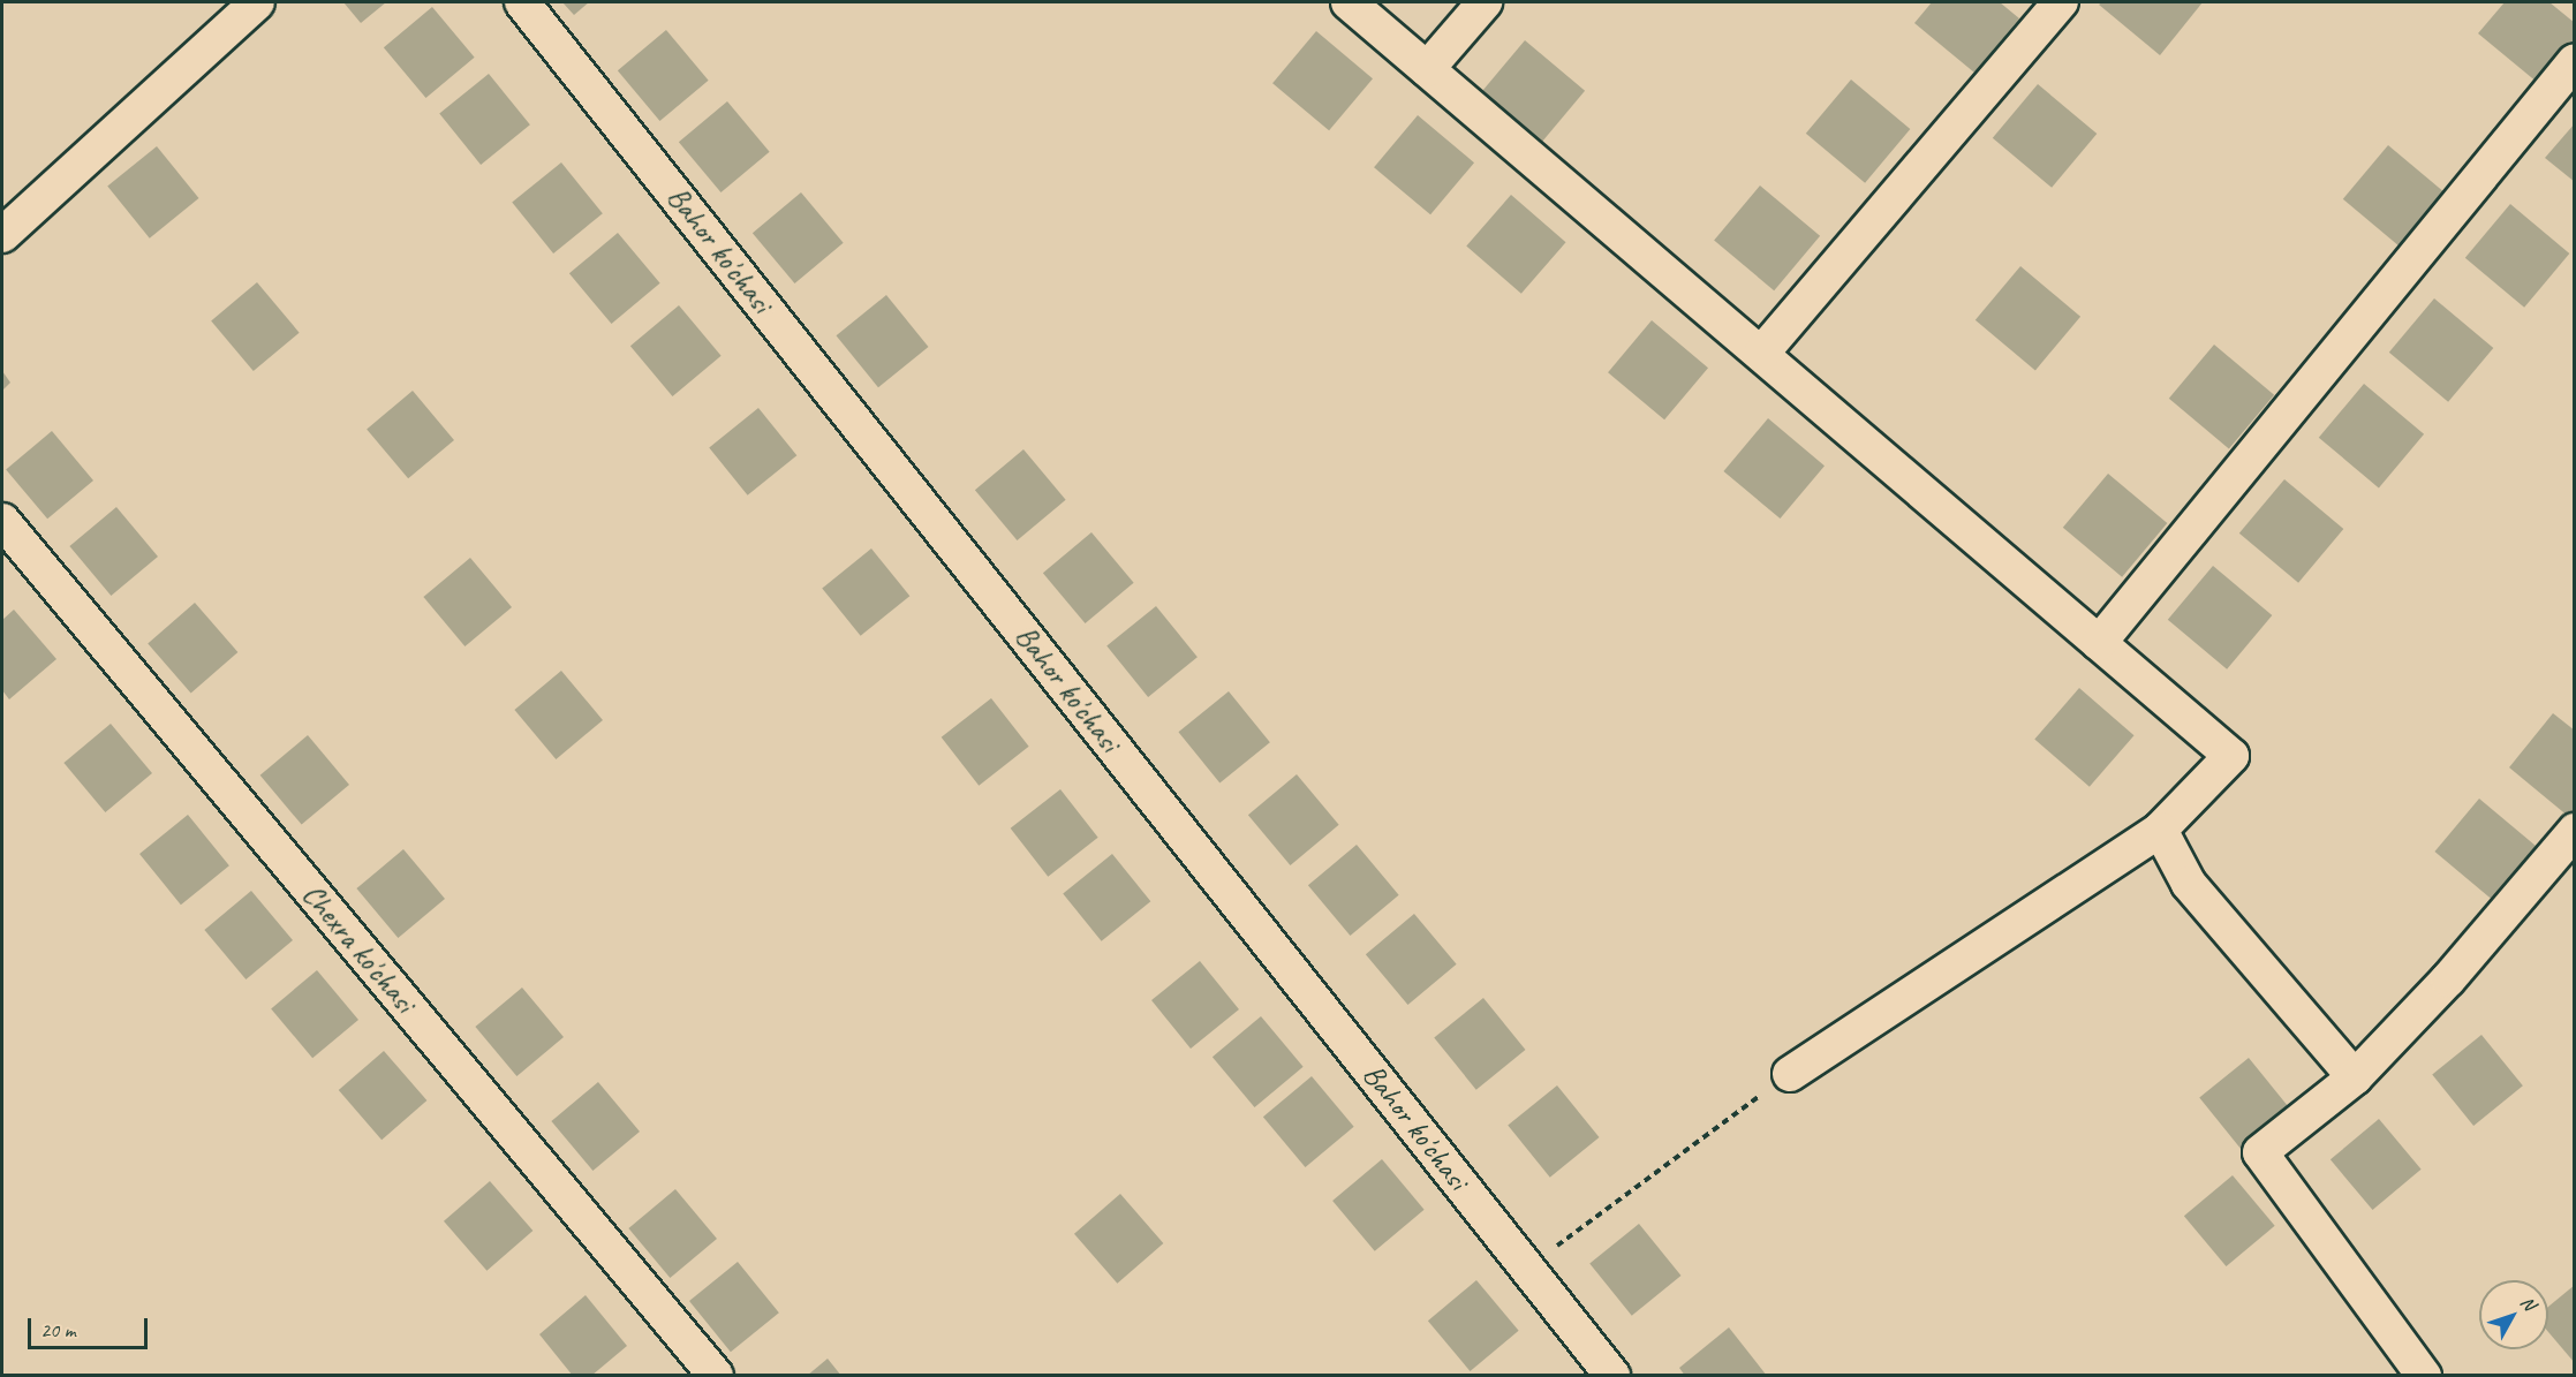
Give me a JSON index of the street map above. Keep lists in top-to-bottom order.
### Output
{
  "streets": {
    "street": ["Bahor ko'chasi", "Chexra ko'chasi"]
  },
  "scale_bar": "20 m",
  "north": "top right"
}
